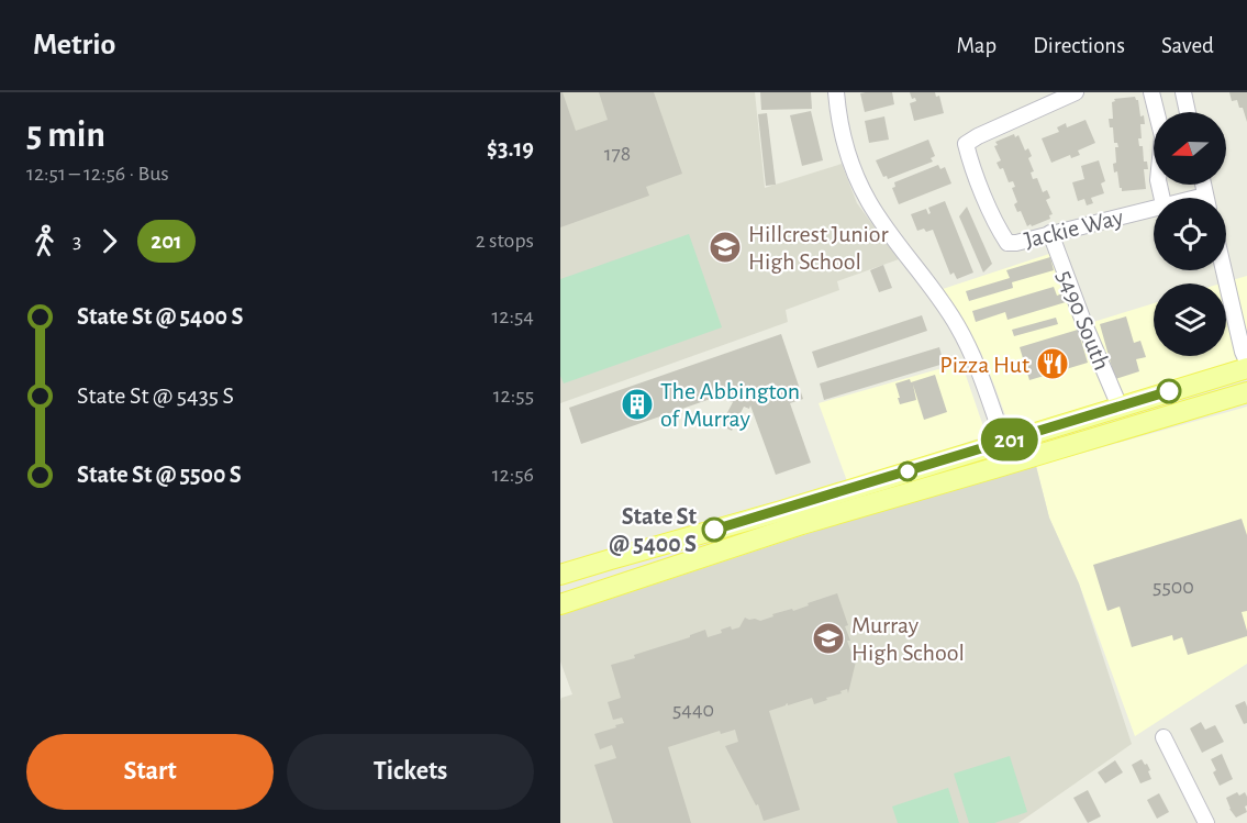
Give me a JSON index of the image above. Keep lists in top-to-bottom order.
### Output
{
  "streets": {
    "street": ["Jackie Way", "5490 South"]
  },
  "crossings": [
    ["Jackie Way", "5490 South"]
  ],
  "places": {
    "school or university": ["Hillcrest Junior High School", "Murray High School"],
    "restaurant": ["Pizza Hut"],
    "building": ["The Abbington of Murray"],
    "other": ["State St @ 5400 S"]
  },
  "lines": ["bus line 201"],
  "house_numbers": ["178", "5500", "5440"],
  "north": "left",
  "page": {
    "header": "Metrio",
    "nav": ["Map", "Directions", "Saved"],
    "heading": ["5 min", "12:51 – 12:56 · Bus", "$3.19"],
    "on_map": "201",
    "legs": ["3", "201", "2 stops"],
    "list": [
      {
        "name": "State St @ 5400 S",
        "value": "12:54"
      },
      {
        "name": "State St @ 5435 S",
        "value": "12:55"
      },
      {
        "name": "State St @ 5500 S",
        "value": "12:56"
      }
    ],
    "buttons": ["Start", "Tickets"]
  }
}
